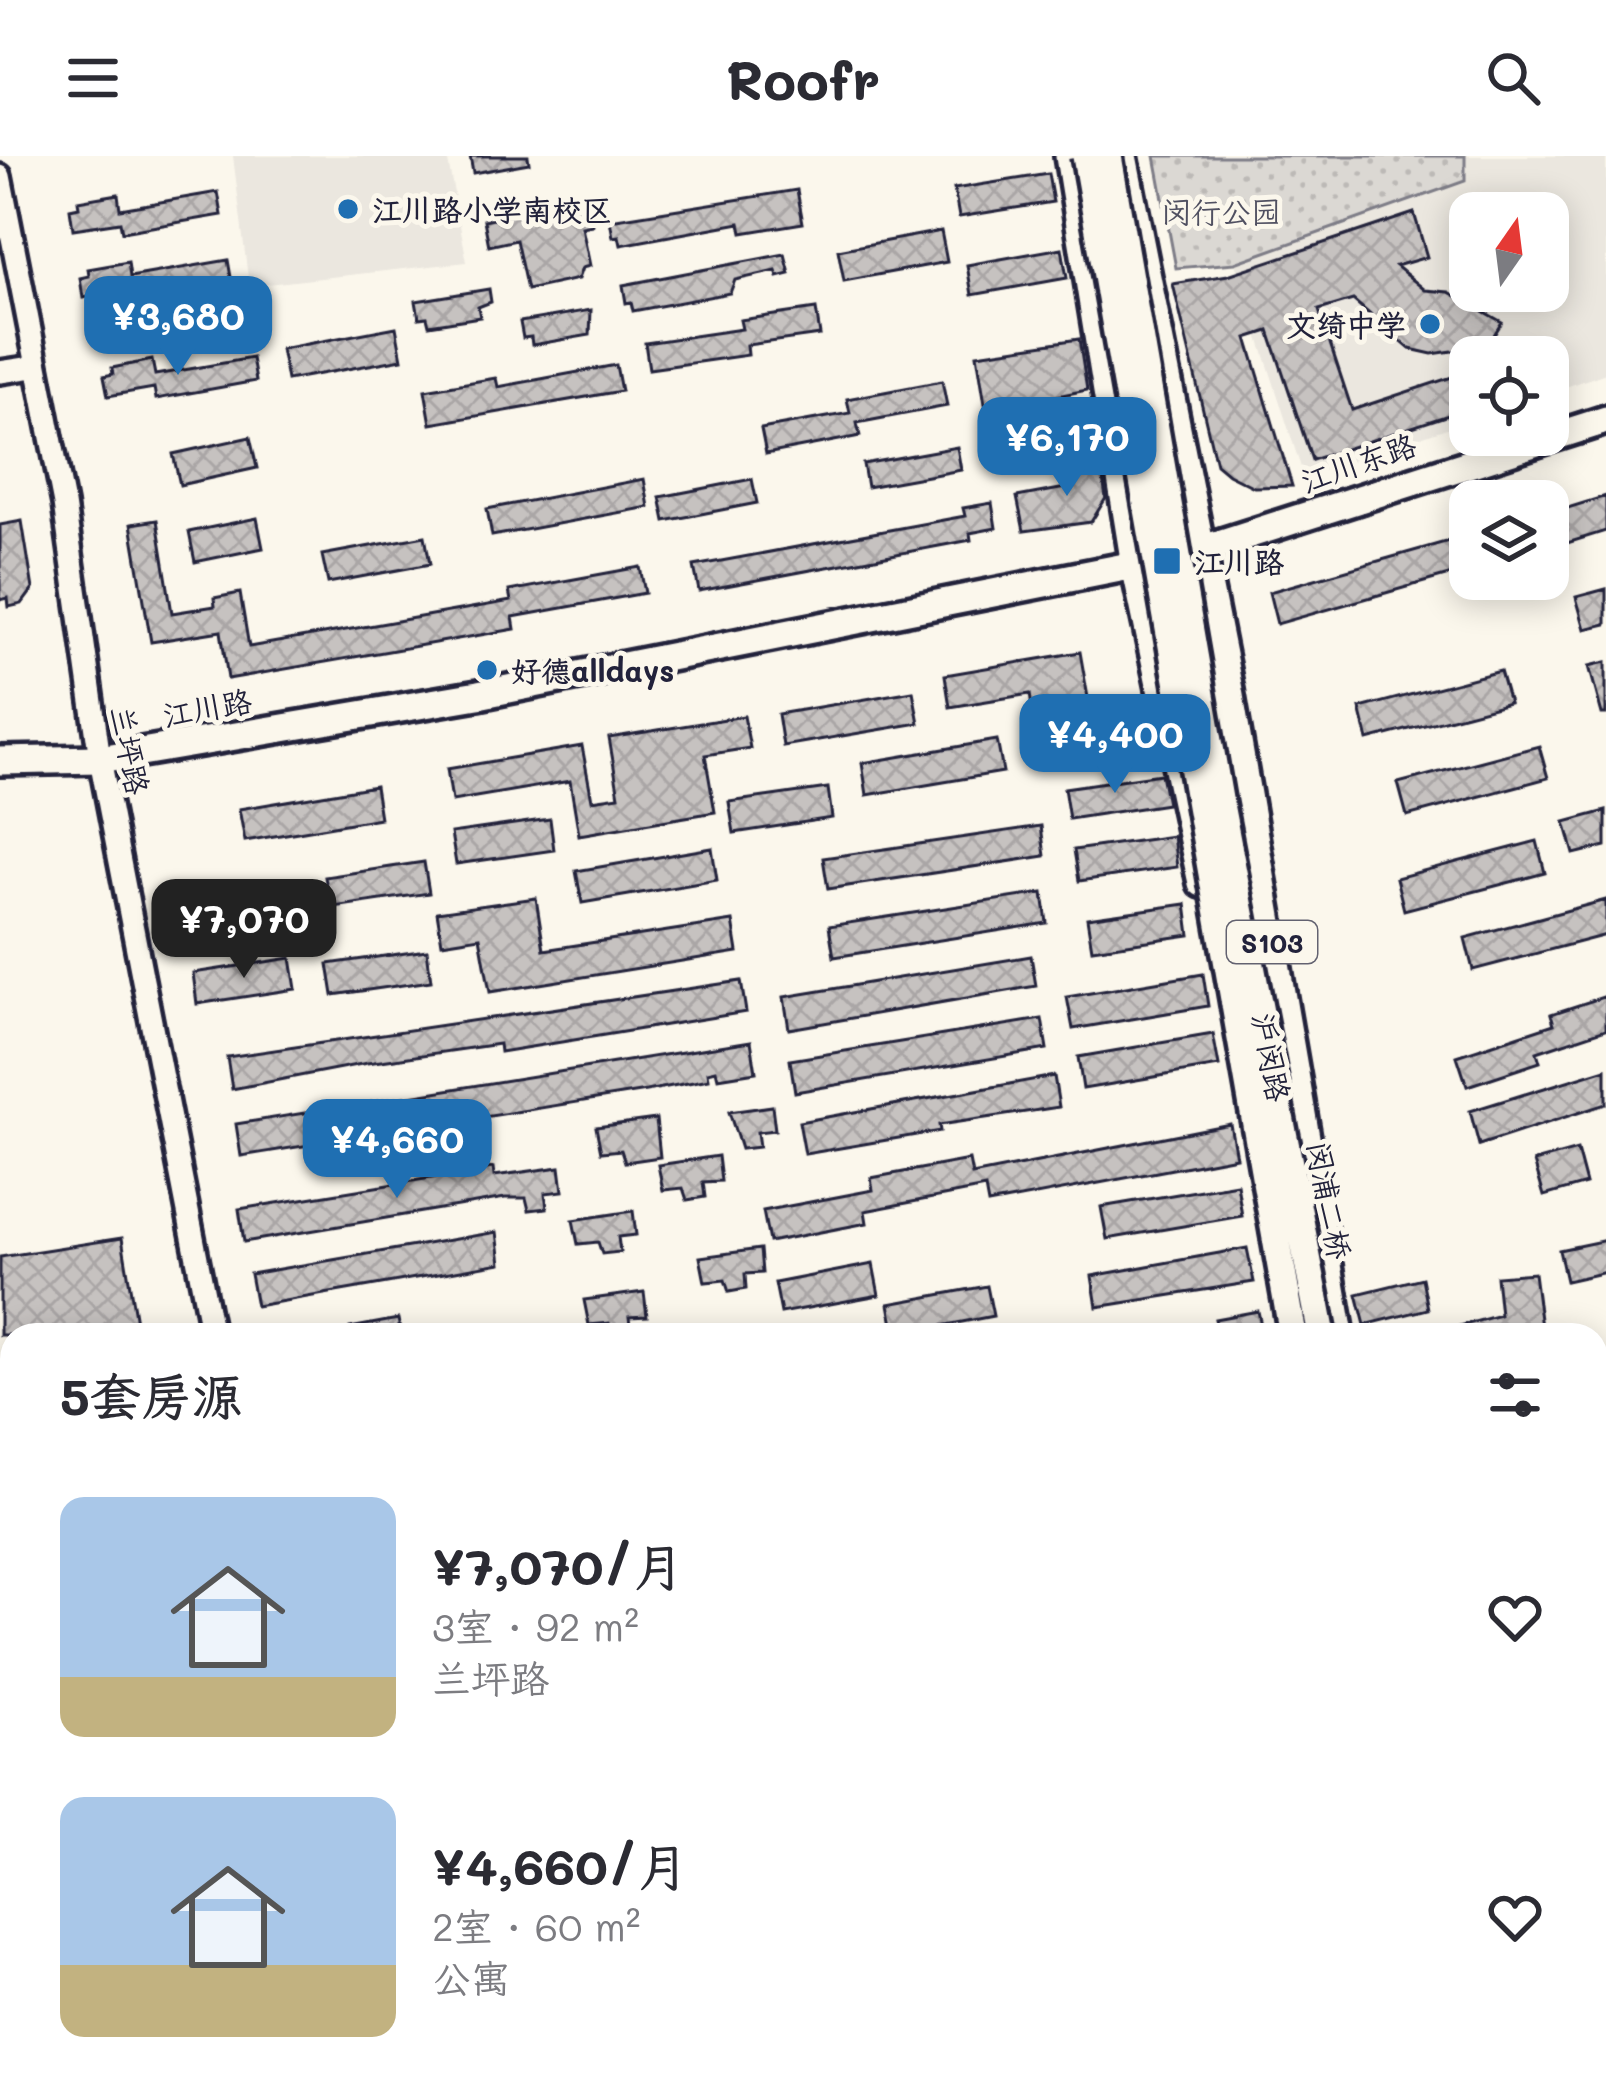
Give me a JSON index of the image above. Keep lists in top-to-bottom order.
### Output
{
  "streets": {
    "main road": [
      "江川东路",
      "江川路",
      "S103",
      "沪闵路",
      "闵浦二桥"
    ],
    "street": ["兰坪路"]
  },
  "crossings": [
    ["江川东路", "江川路"],
    ["江川东路", "沪闵路"],
    ["江川路", "兰坪路"],
    ["江川路", "沪闵路"]
  ],
  "parks": ["闵行公园"],
  "places": {
    "other": ["江川路小学南校区", "文绮中学", "好德alldays"],
    "transit": ["江川路"]
  },
  "north": "top",
  "page": {
    "header": "Roofr",
    "price": [
      "¥3,680",
      "¥6,170",
      "¥4,400",
      "¥7,070",
      "¥4,660"
    ],
    "heading": "5套房源",
    "list": [
      {
        "name": "¥7,070/月",
        "note": "3室 · 92 m² · 兰坪路"
      },
      {
        "name": "¥4,660/月",
        "note": "2室 · 60 m² · 公寓"
      }
    ]
  }
}
